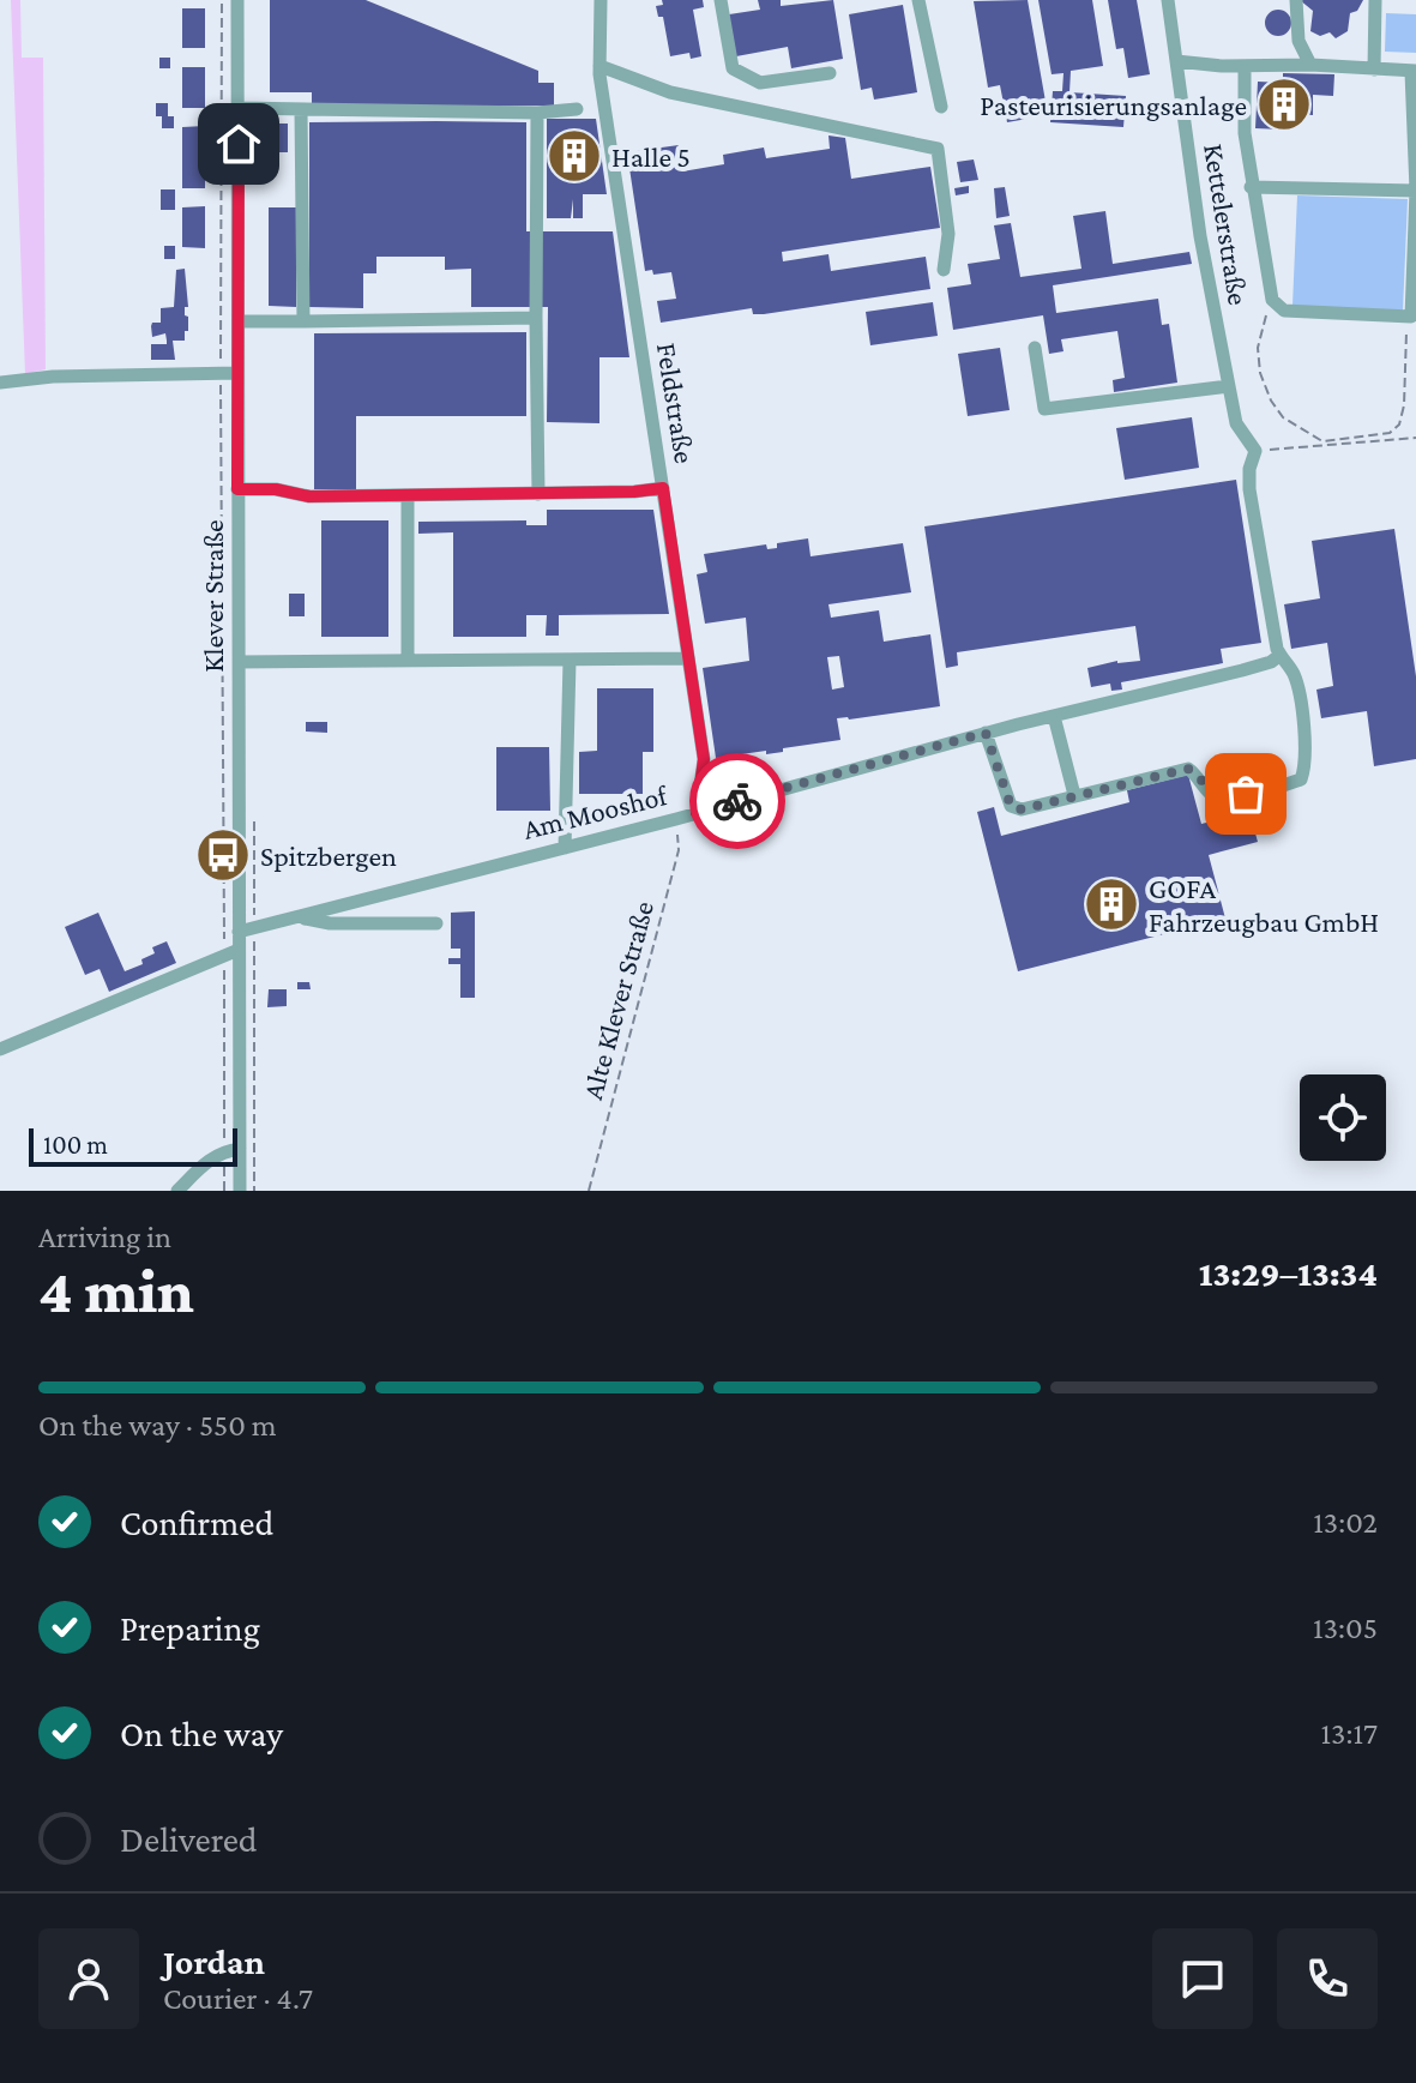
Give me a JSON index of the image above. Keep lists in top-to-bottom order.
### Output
{
  "streets": {
    "street": [
      "Kettelerstraße",
      "Feldstraße",
      "Klever Straße",
      "Am Mooshof"
    ],
    "path": ["Alte Klever Straße"]
  },
  "crossings": [
    ["Feldstraße", "Am Mooshof"],
    ["Klever Straße", "Am Mooshof"],
    ["Am Mooshof", "Alte Klever Straße"]
  ],
  "places": {
    "building": ["Pasteurisierungsanlage", "Halle 5", "GOFA Fahrzeugbau GmbH"],
    "bus stop": ["Spitzbergen"]
  },
  "scale_bar": "100 m",
  "page": {
    "scale": "100 m",
    "heading": ["4 min", "Arriving in", "13:29–13:34"],
    "panel": ["Jordan", "Courier · 4.7"],
    "bar": "On the way · 550 m",
    "list": [
      ["Confirmed", "13:02"],
      ["Preparing", "13:05"],
      ["On the way", "13:17"],
      "Delivered"
    ]
  }
}
